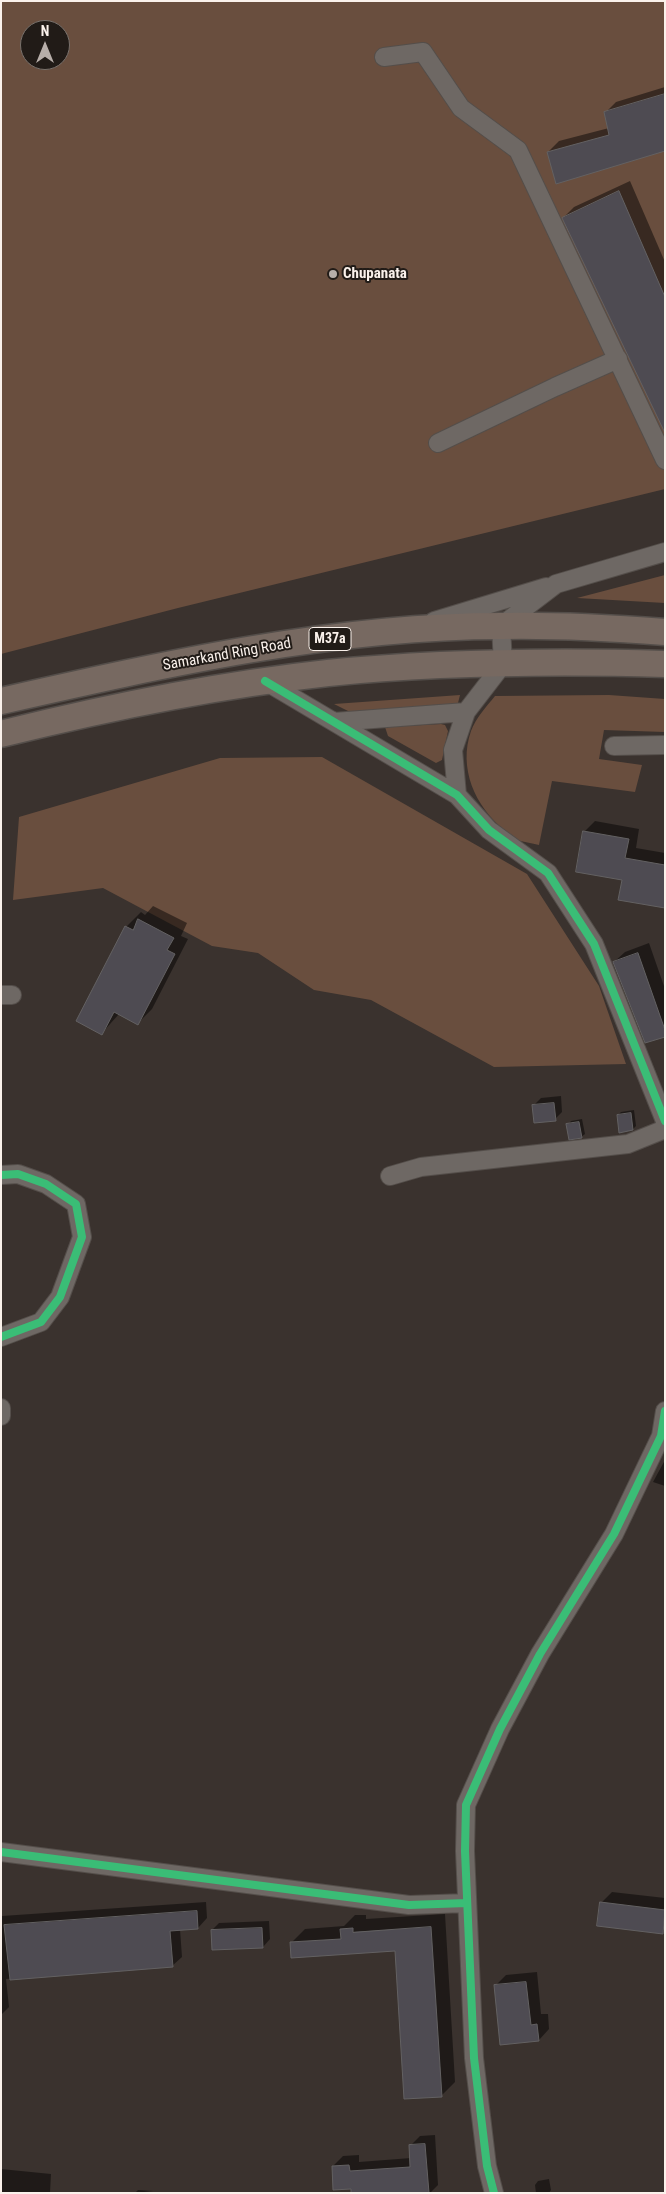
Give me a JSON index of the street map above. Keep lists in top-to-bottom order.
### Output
{
  "streets": {
    "highway": ["M37a", "Samarkand Ring Road"]
  },
  "places": ["Chupanata"],
  "north": "top"
}
